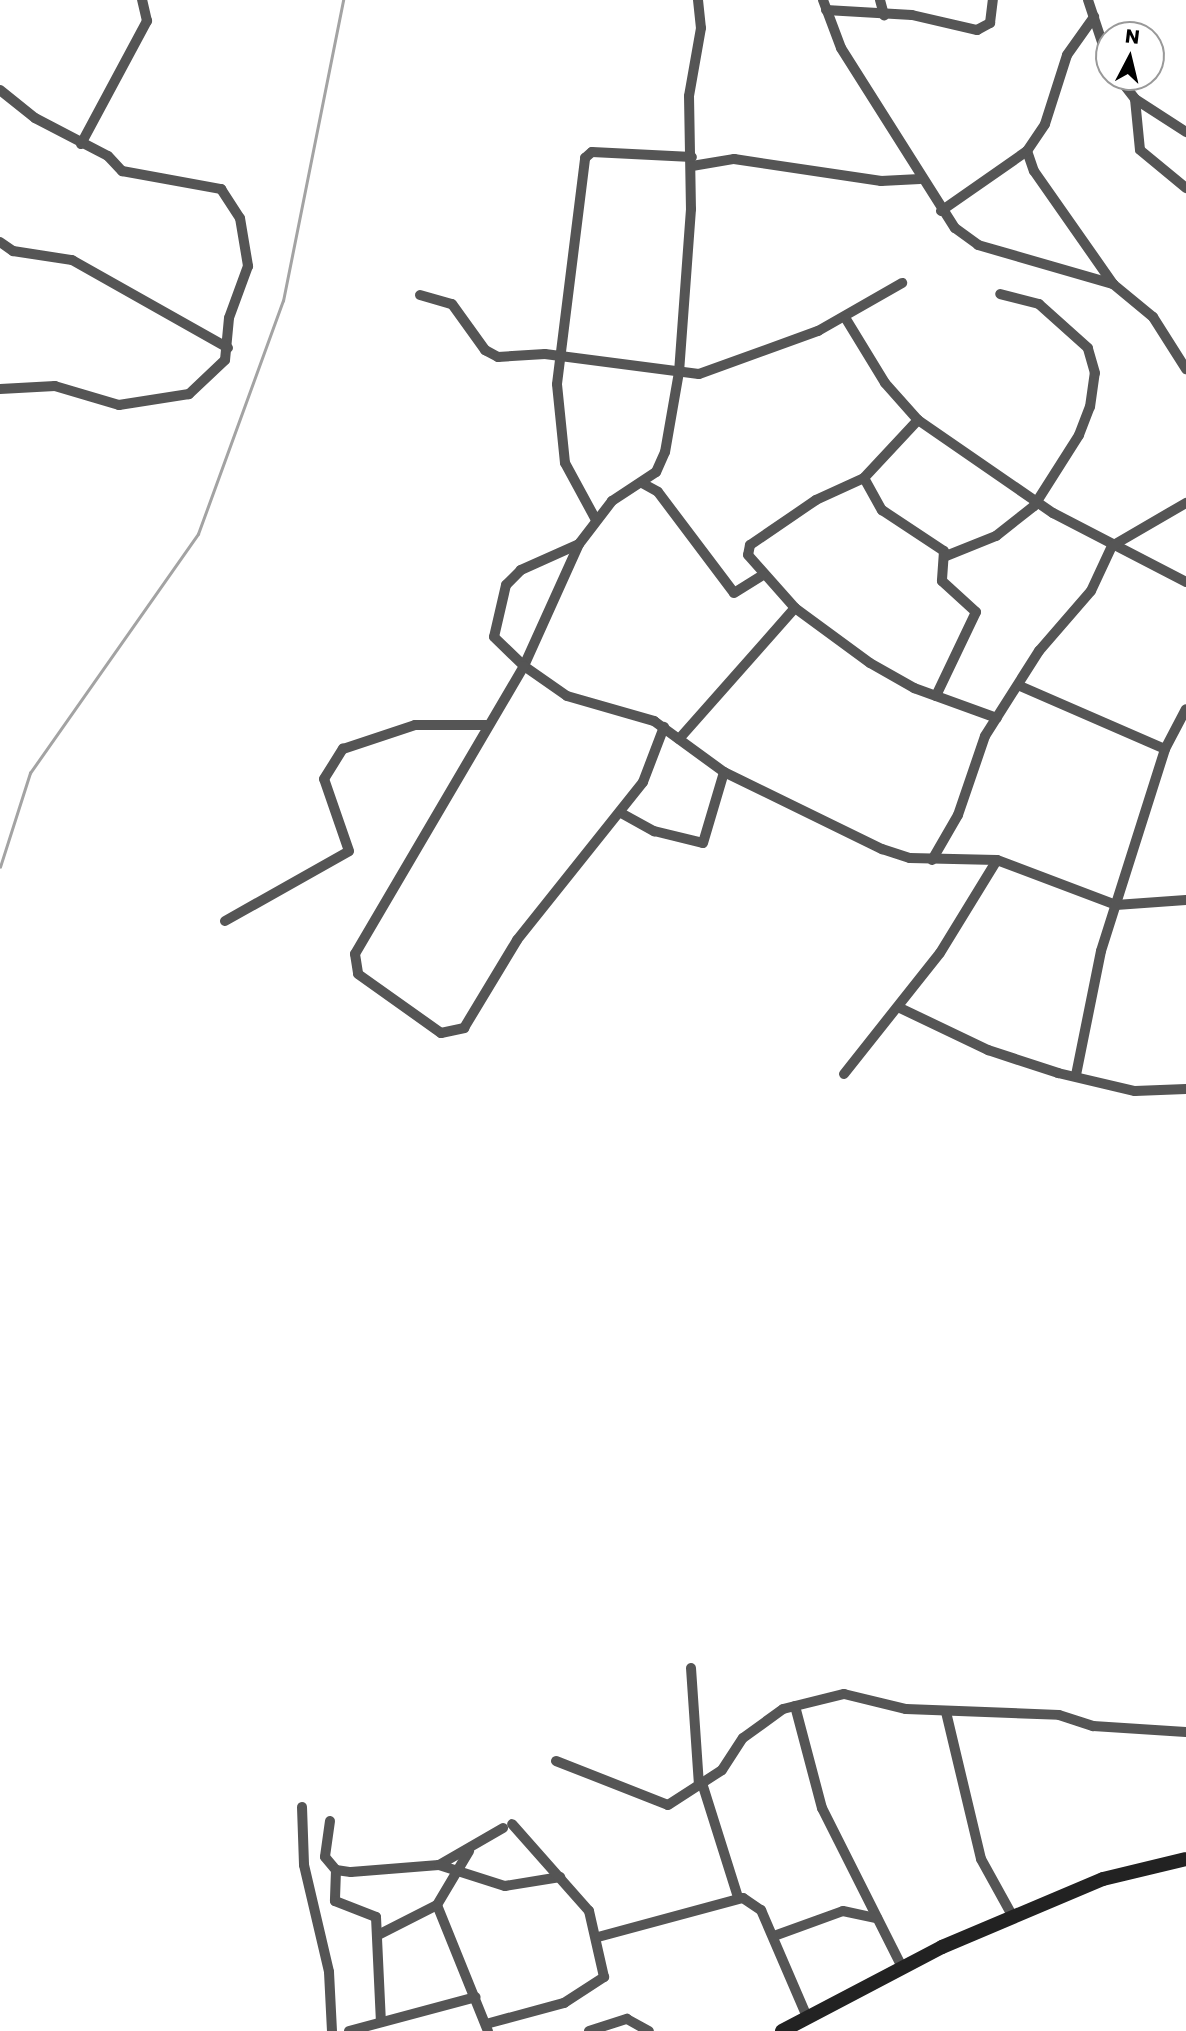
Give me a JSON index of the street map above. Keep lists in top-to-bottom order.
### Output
{
  "north": "top"
}
